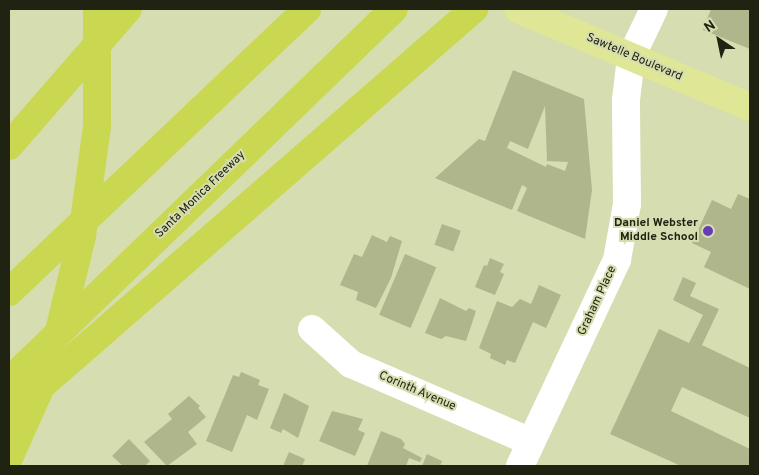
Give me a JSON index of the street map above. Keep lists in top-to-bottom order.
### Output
{
  "streets": {
    "highway": ["Santa Monica Freeway"],
    "main road": ["Sawtelle Boulevard"],
    "street": ["Graham Place", "Corinth Avenue"]
  },
  "crossings": [
    ["Sawtelle Boulevard", "Graham Place"],
    ["Graham Place", "Corinth Avenue"]
  ],
  "places": ["Daniel Webster Middle School"],
  "north": "top left"
}
